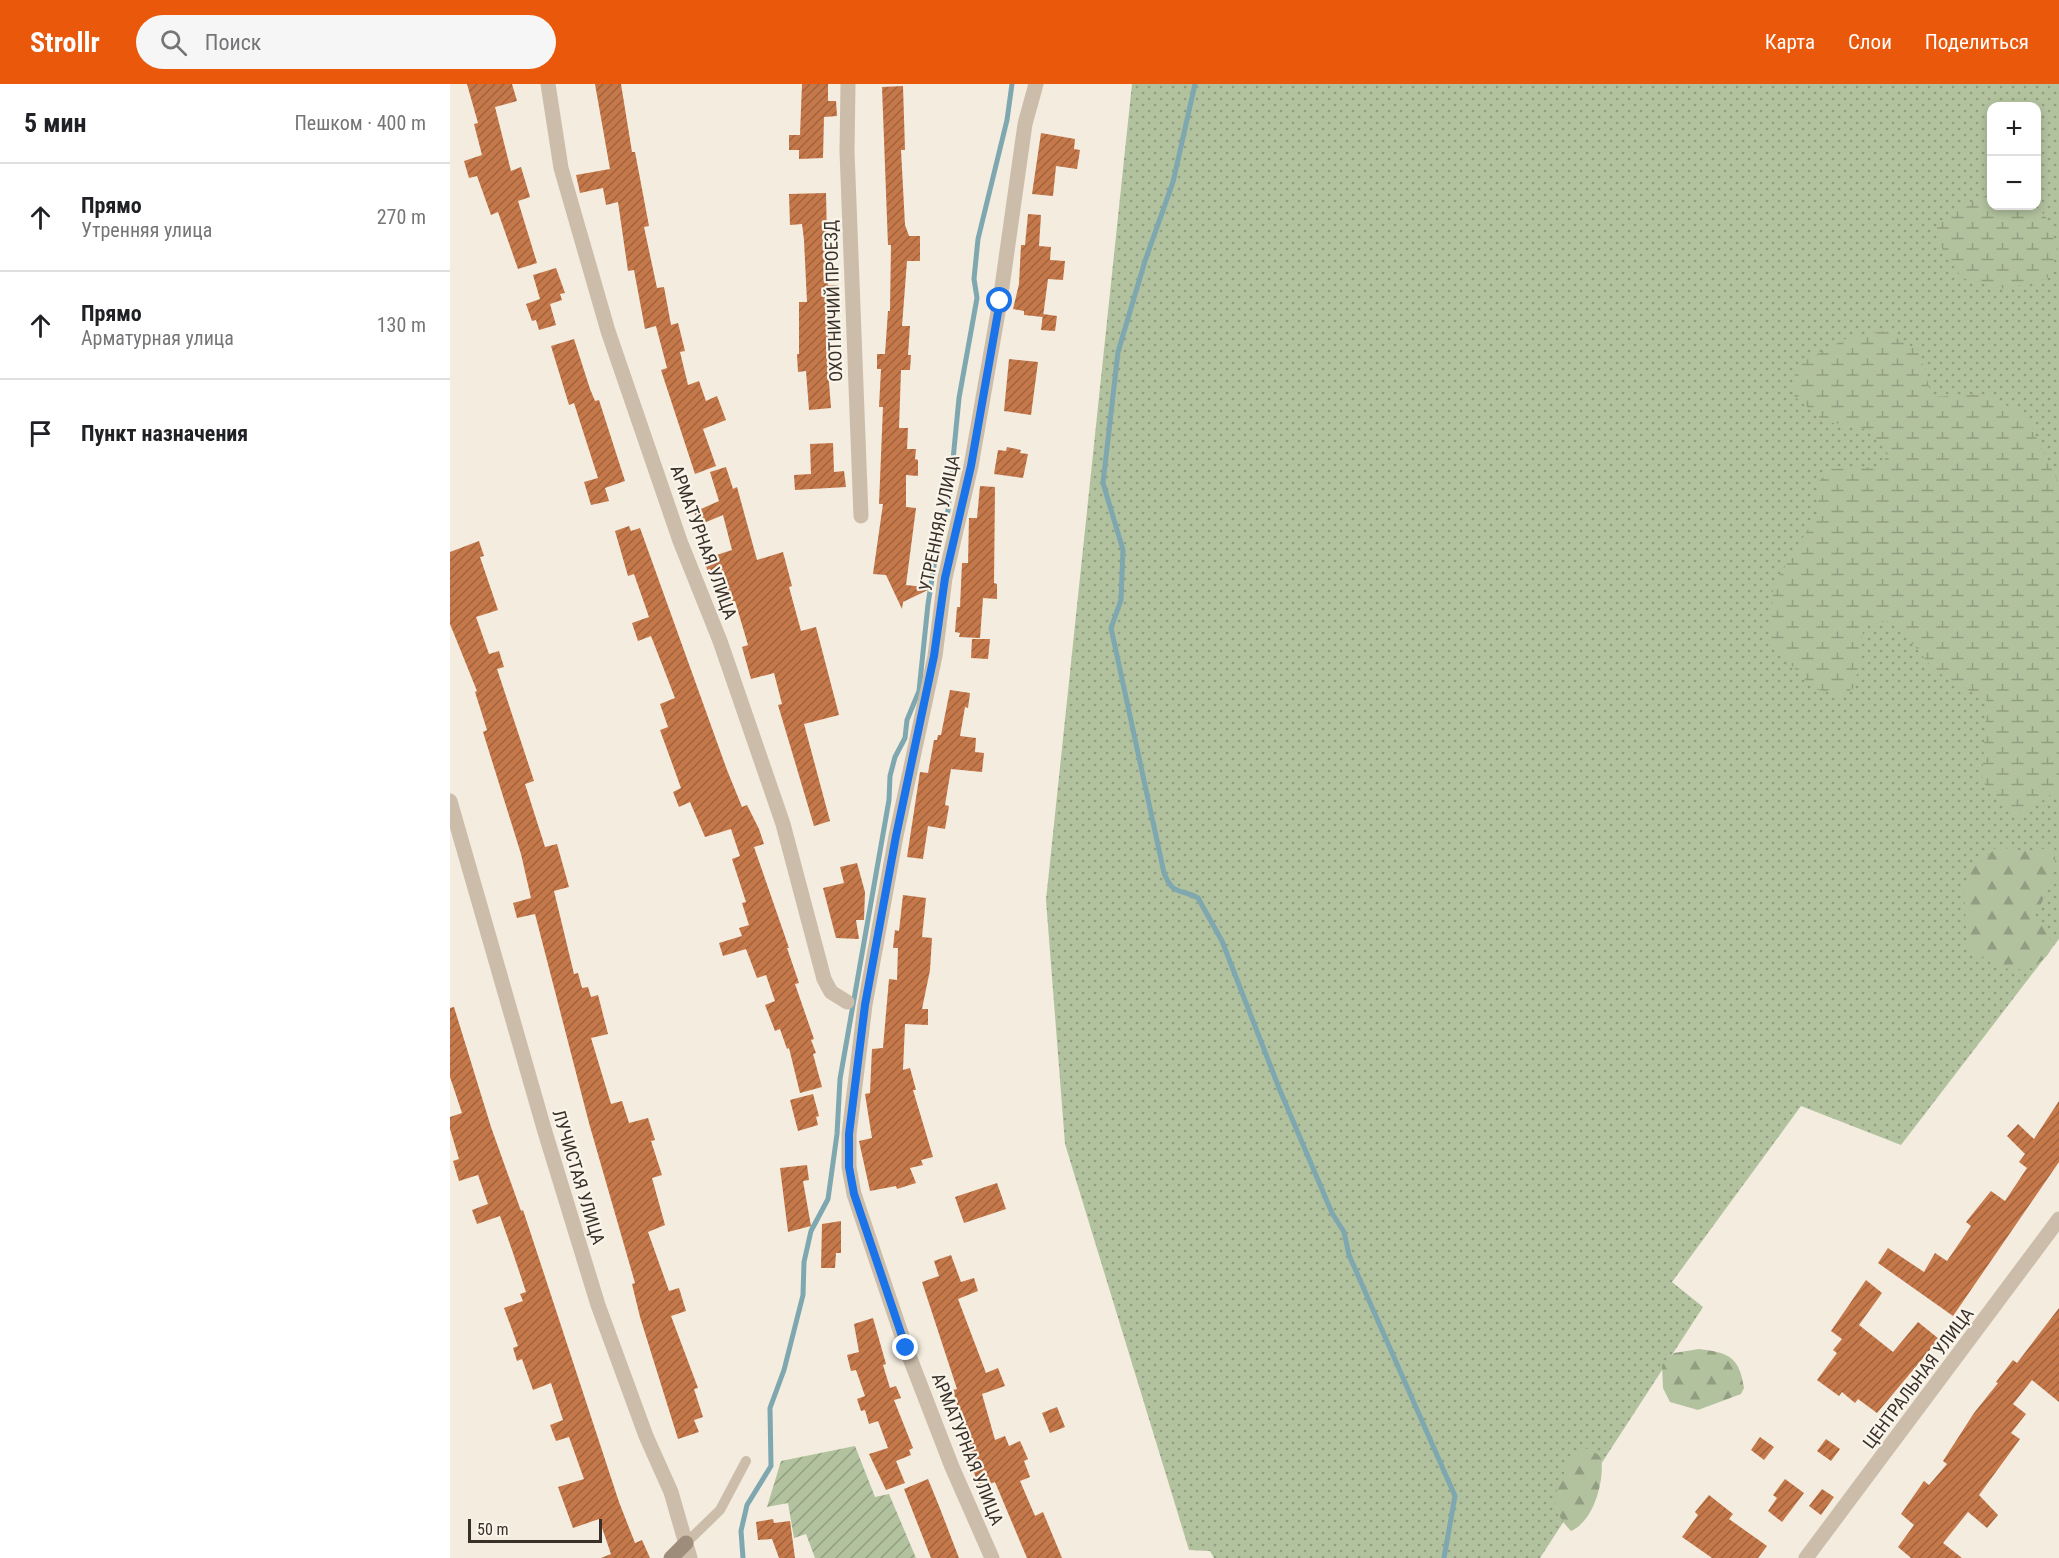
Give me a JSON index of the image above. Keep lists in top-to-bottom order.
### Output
{
  "streets": {
    "street": [
      "ОХОТНИЧИЙ ПРОЕЗД",
      "УТРЕННЯЯ УЛИЦА",
      "АРМАТУРНАЯ УЛИЦА",
      "ЛУЧИСТАЯ УЛИЦА",
      "ЦЕНТРАЛЬНАЯ УЛИЦА"
    ]
  },
  "crossings": [
    ["УТРЕННЯЯ УЛИЦА", "АРМАТУРНАЯ УЛИЦА"]
  ],
  "scale_bar": "50 m",
  "page": {
    "header": "Strollr",
    "search": "Поиск",
    "nav": ["Карта", "Слои", "Поделиться"],
    "heading": ["5 мин", "Пешком · 400 m"],
    "map_buttons": ["+", "−"],
    "list": [
      ["Прямо", "Утренняя улица", "270 m"],
      ["Прямо", "Арматурная улица", "130 m"],
      "Пункт назначения"
    ],
    "scale": "50 m"
  }
}
